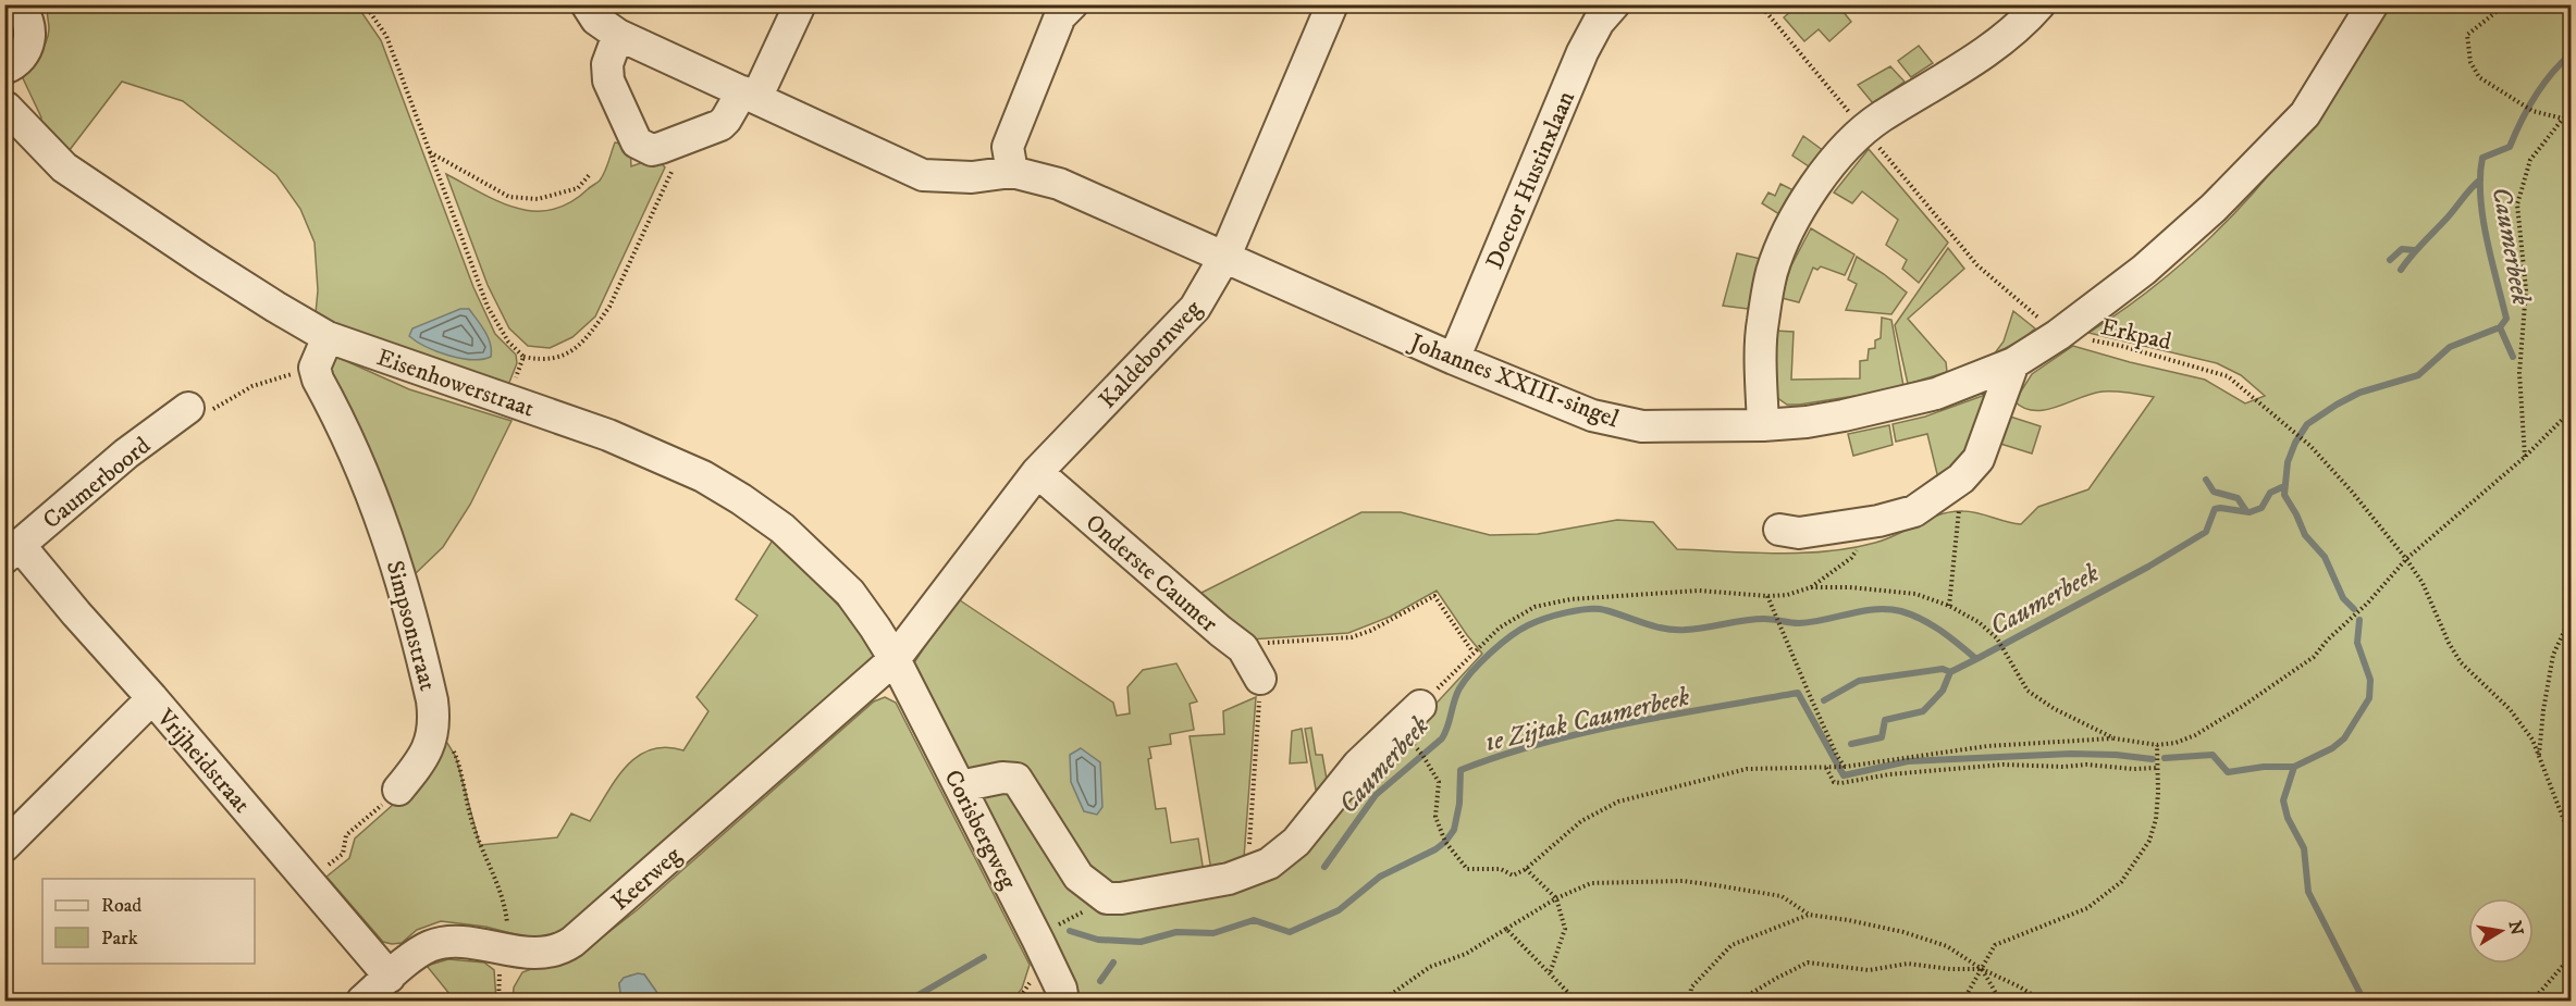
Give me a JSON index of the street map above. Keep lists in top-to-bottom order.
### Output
{
  "streets": {
    "street": [
      "Doctor Hustinxlaan",
      "Kaldebornweg",
      "Johannes XXIII-singel",
      "Eisenhowerstraat",
      "Caumerboord",
      "Onderste Caumer",
      "Simpsonstraat",
      "Vrijheidstraat",
      "Corisbergweg",
      "Keerweg"
    ],
    "path": ["Erkpad"]
  },
  "crossings": [
    ["Doctor Hustinxlaan", "Johannes XXIII-singel"],
    ["Erkpad", "Johannes XXIII-singel"],
    ["Kaldebornweg", "Johannes XXIII-singel"],
    ["Kaldebornweg", "Eisenhowerstraat"],
    ["Kaldebornweg", "Onderste Caumer"],
    ["Kaldebornweg", "Corisbergweg"],
    ["Kaldebornweg", "Keerweg"],
    ["Eisenhowerstraat", "Simpsonstraat"],
    ["Eisenhowerstraat", "Corisbergweg"],
    ["Eisenhowerstraat", "Keerweg"],
    ["Caumerboord", "Vrijheidstraat"],
    ["Vrijheidstraat", "Keerweg"],
    ["Corisbergweg", "Keerweg"]
  ],
  "water": ["Caumerbeek", "1e Zijtak Caumerbeek"],
  "legend": ["Road", "Park"],
  "north": "right"
}
